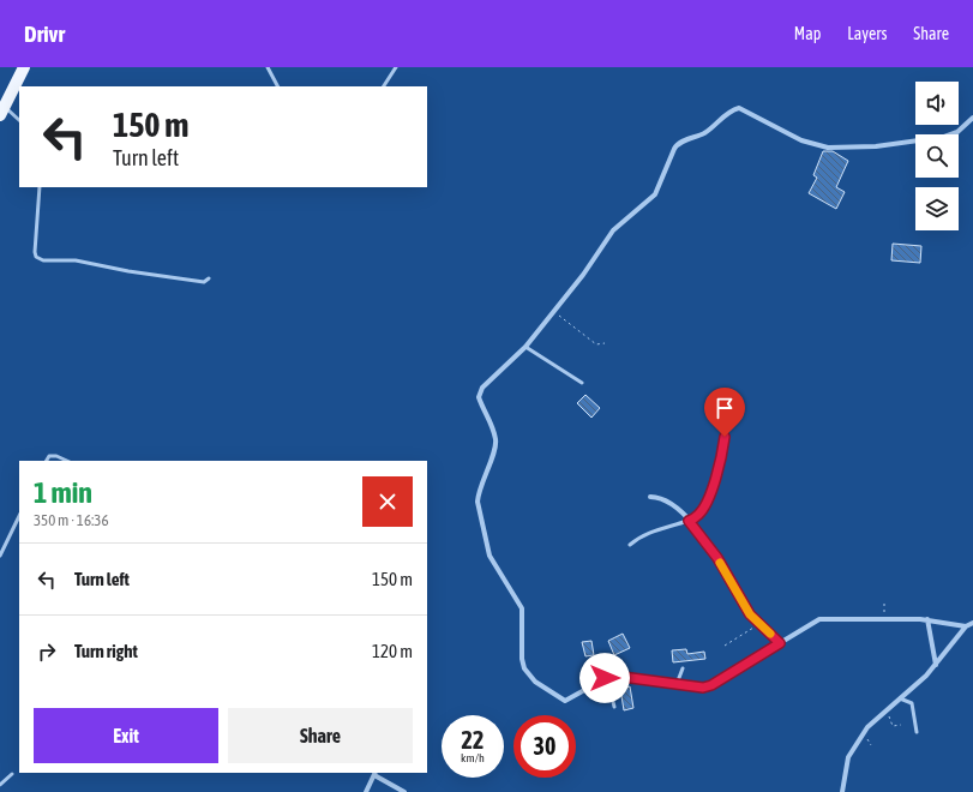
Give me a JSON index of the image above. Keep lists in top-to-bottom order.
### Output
{
  "page": {
    "header": "Drivr",
    "nav": ["Map", "Layers", "Share"],
    "turn": ["150 m", "Turn left"],
    "heading": ["1 min", "350 m · 16:36"],
    "list": [
      {
        "name": "Turn left",
        "value": "150 m"
      },
      {
        "name": "Turn right",
        "value": "120 m"
      }
    ],
    "buttons": ["Exit", "Share"],
    "speed": "22 km/h",
    "limit": "30"
  }
}
